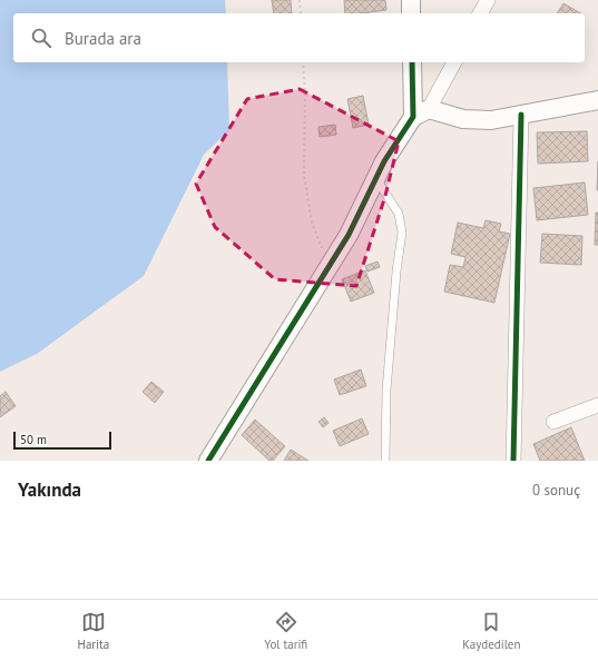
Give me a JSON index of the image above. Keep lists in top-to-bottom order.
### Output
{
  "scale_bar": "50 m",
  "page": {
    "search": "Burada ara",
    "scale": "50 m",
    "heading": ["Yakında", "0 sonuç"],
    "nav": ["Harita", "Yol tarifi", "Kaydedilen"]
  }
}
